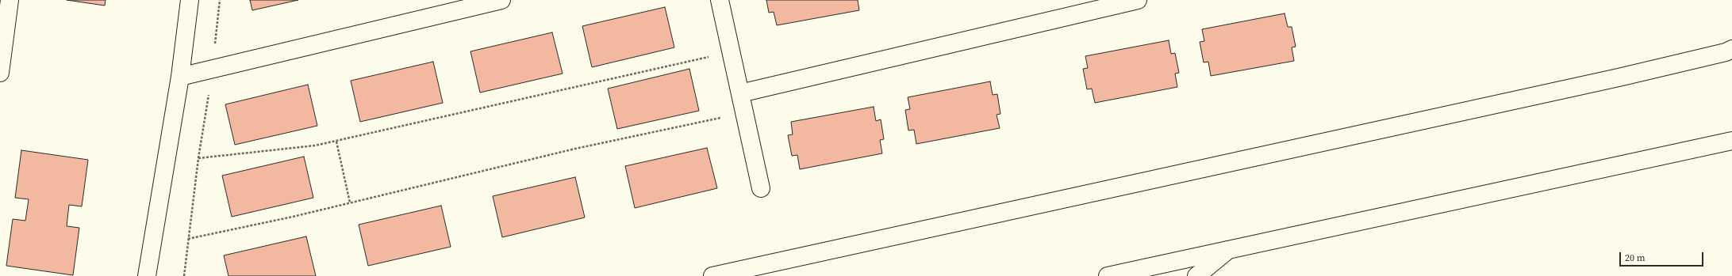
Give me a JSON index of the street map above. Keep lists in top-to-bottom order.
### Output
{
  "scale_bar": "20 m"
}
